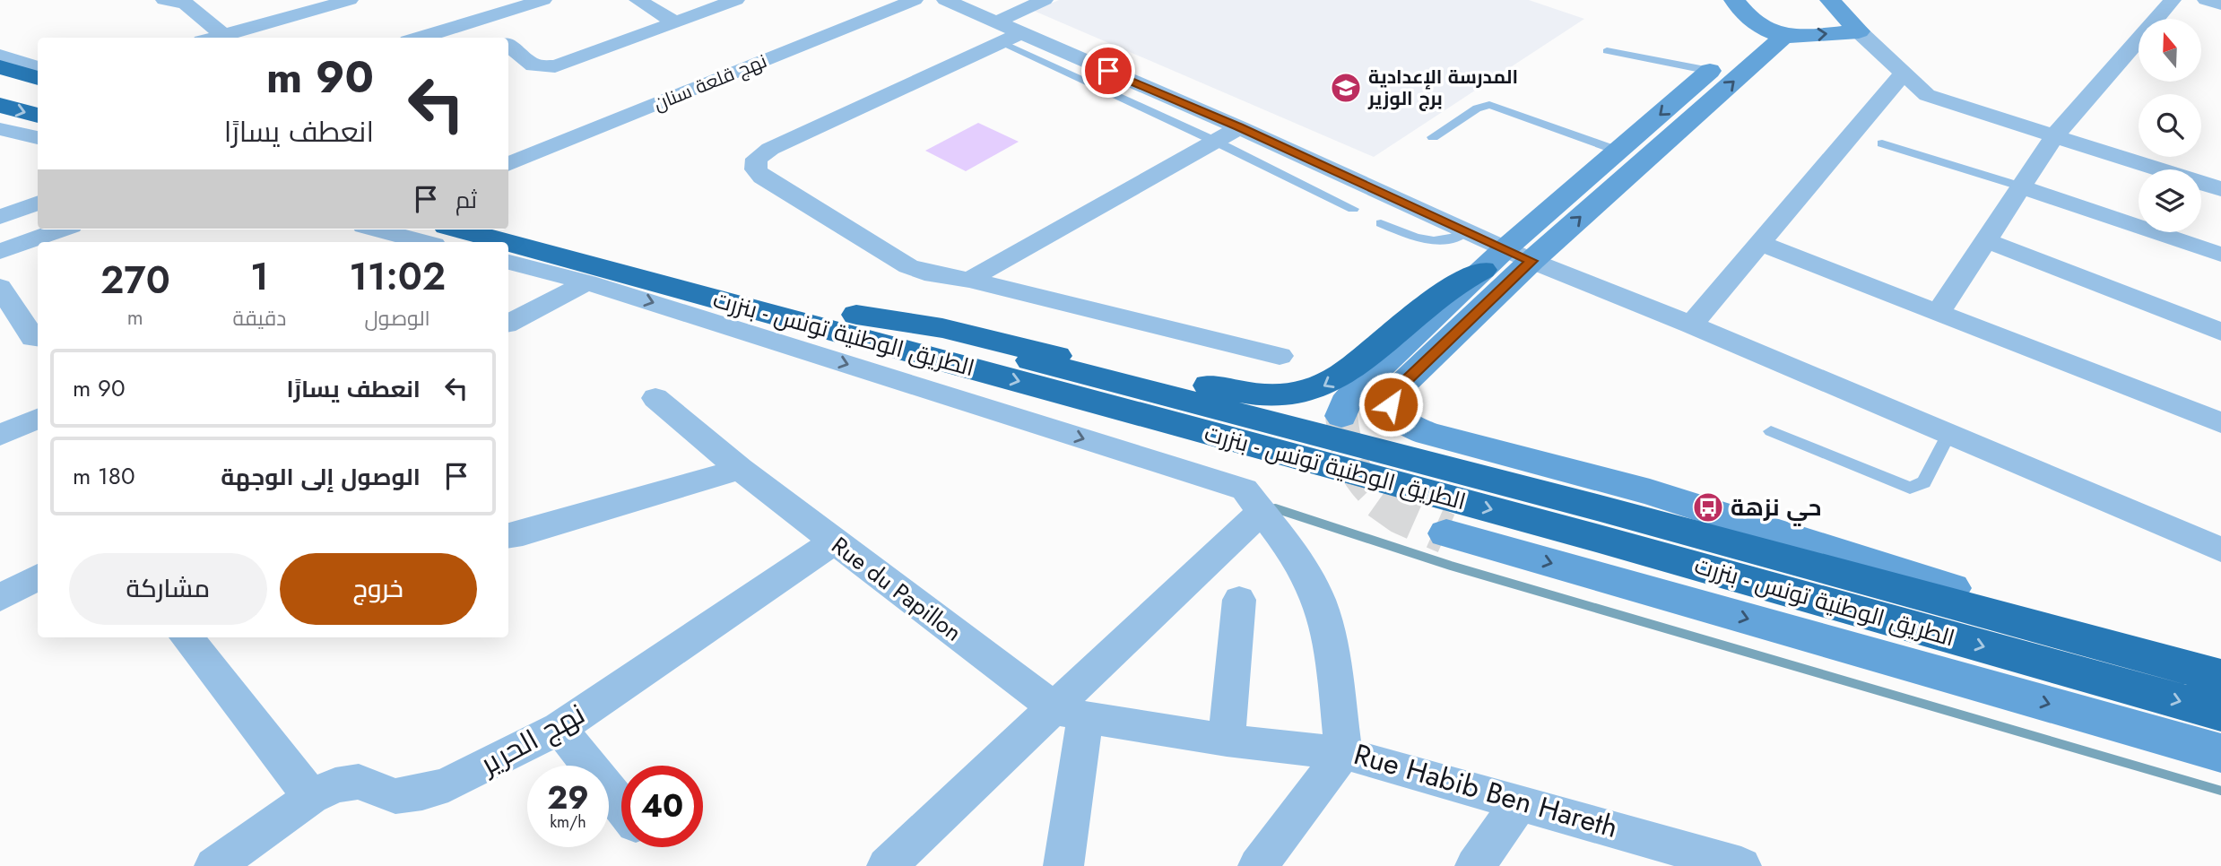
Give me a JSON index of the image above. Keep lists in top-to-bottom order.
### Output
{
  "streets": {
    "highway": ["الطريق الوطنية تونس - بنزرت"],
    "street": [
      "نهج قلعة سنان",
      "Rue du Papillon",
      "نهج الحرير",
      "Rue Habib Ben Hareth"
    ]
  },
  "crossings": [
    ["Rue du Papillon", "نهج الحرير"]
  ],
  "places": {
    "school or university": ["المدرسة الإعدادية برج الوزير"],
    "bus stop": ["حي نزهة"]
  },
  "north": "top",
  "page": {
    "turn": ["90 m", "انعطف يسارًا"],
    "then": "ثم",
    "eta": [
      "11:02",
      "الوصول",
      "1",
      "دقيقة",
      "270",
      "m"
    ],
    "list": [
      {
        "name": "انعطف يسارًا",
        "value": "90 m"
      },
      {
        "name": "الوصول إلى الوجهة",
        "value": "180 m"
      }
    ],
    "buttons": ["خروج", "مشاركة"],
    "speed": "29 km/h",
    "limit": "40"
  }
}
